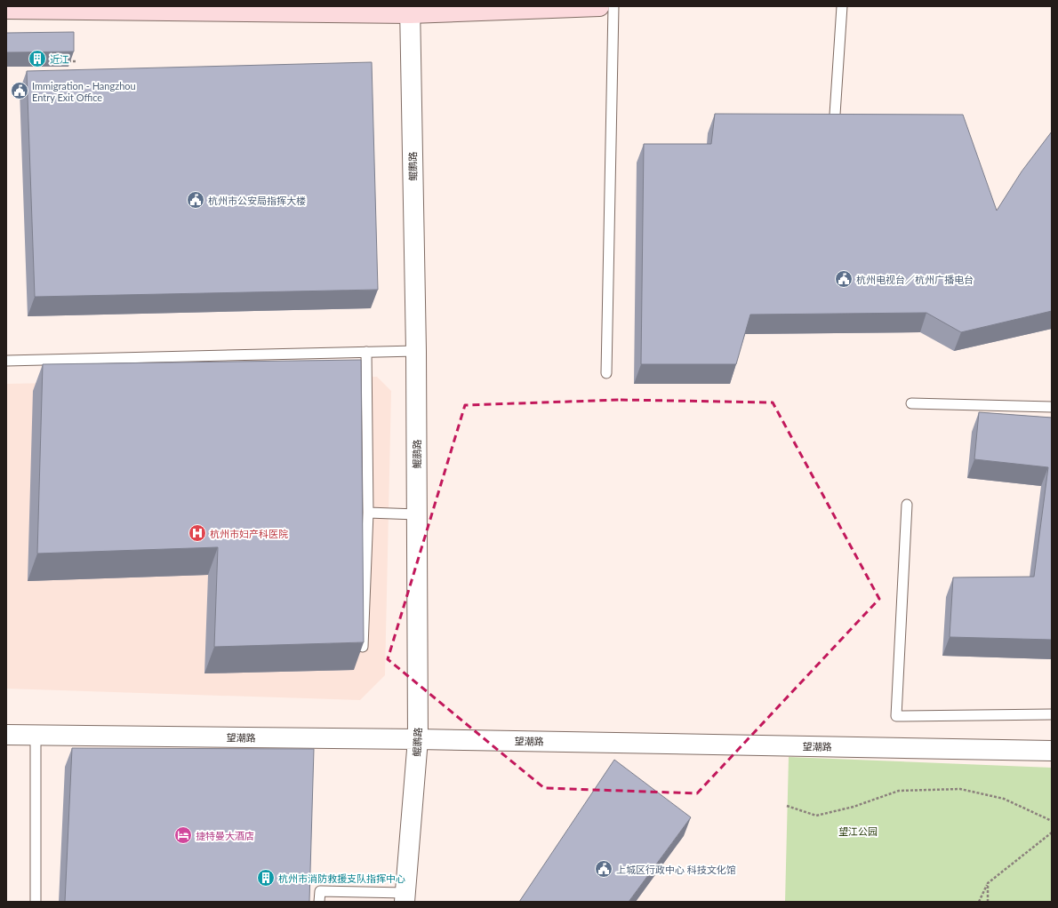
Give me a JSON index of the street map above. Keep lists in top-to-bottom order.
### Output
{
  "streets": {
    "street": ["鲲鹏路", "望潮路"]
  },
  "crossings": [
    ["鲲鹏路", "望潮路"]
  ],
  "parks": ["望江公园"],
  "places": {
    "building": ["近江", "杭州市消防救援支队指挥中心"],
    "public building": [
      "Immigration - Hangzhou Entry Exit Office",
      "杭州市公安局指挥大楼",
      "杭州电视台／杭州广播电台",
      "上城区行政中心 科技文化馆"
    ],
    "hospital": ["杭州市妇产科医院"],
    "hotel": ["捷特曼大酒店"]
  }
}
